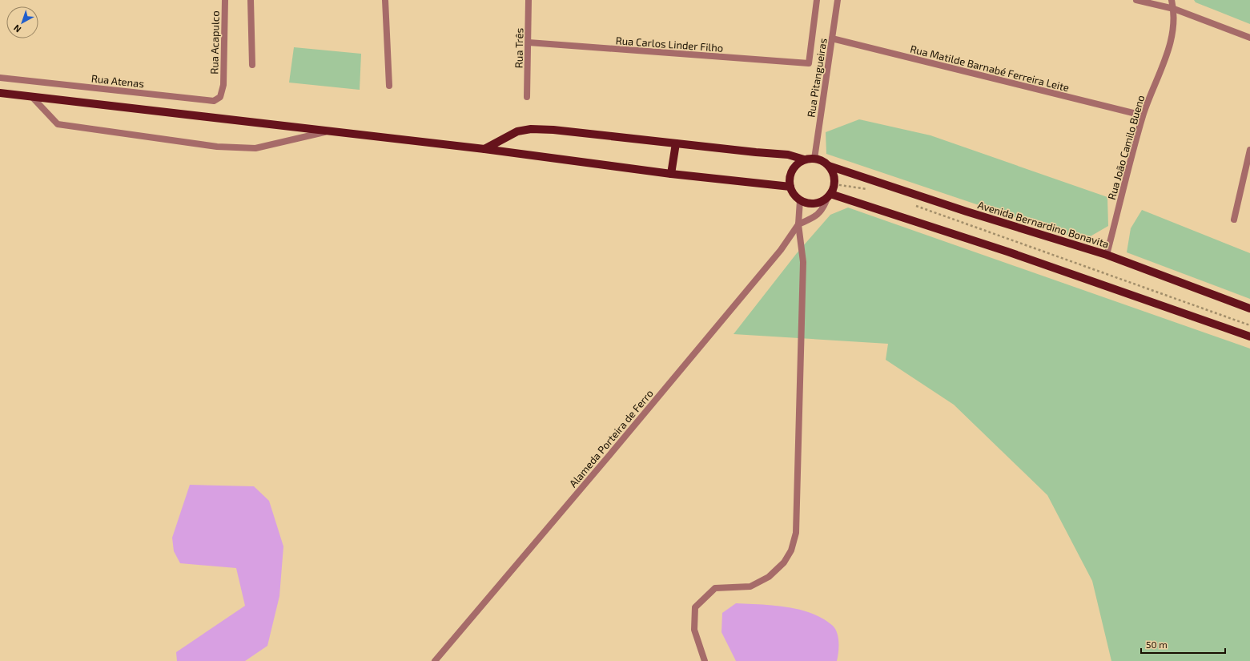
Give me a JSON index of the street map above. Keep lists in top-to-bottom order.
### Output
{
  "streets": {
    "main road": ["Avenida Bernardino Bonavita"],
    "street": [
      "Rua Acapulco",
      "Rua Carlos Linder Filho",
      "Rua Três",
      "Rua Matilde Barnabé Ferreira Leite",
      "Rua Pitangueiras",
      "Rua Atenas",
      "Rua João Camilo Bueno",
      "Alameda Porteira de Ferro"
    ]
  },
  "crossings": [
    ["Rua Acapulco", "Rua Atenas"],
    ["Rua Carlos Linder Filho", "Rua Três"],
    ["Rua Matilde Barnabé Ferreira Leite", "Rua Pitangueiras"],
    ["Rua Matilde Barnabé Ferreira Leite", "Rua João Camilo Bueno"],
    ["Rua Pitangueiras", "Avenida Bernardino Bonavita"],
    ["Rua Pitangueiras", "Alameda Porteira de Ferro"],
    ["Rua João Camilo Bueno", "Avenida Bernardino Bonavita"],
    ["Avenida Bernardino Bonavita", "Alameda Porteira de Ferro"]
  ],
  "scale_bar": "50 m",
  "north": "bottom left"
}
